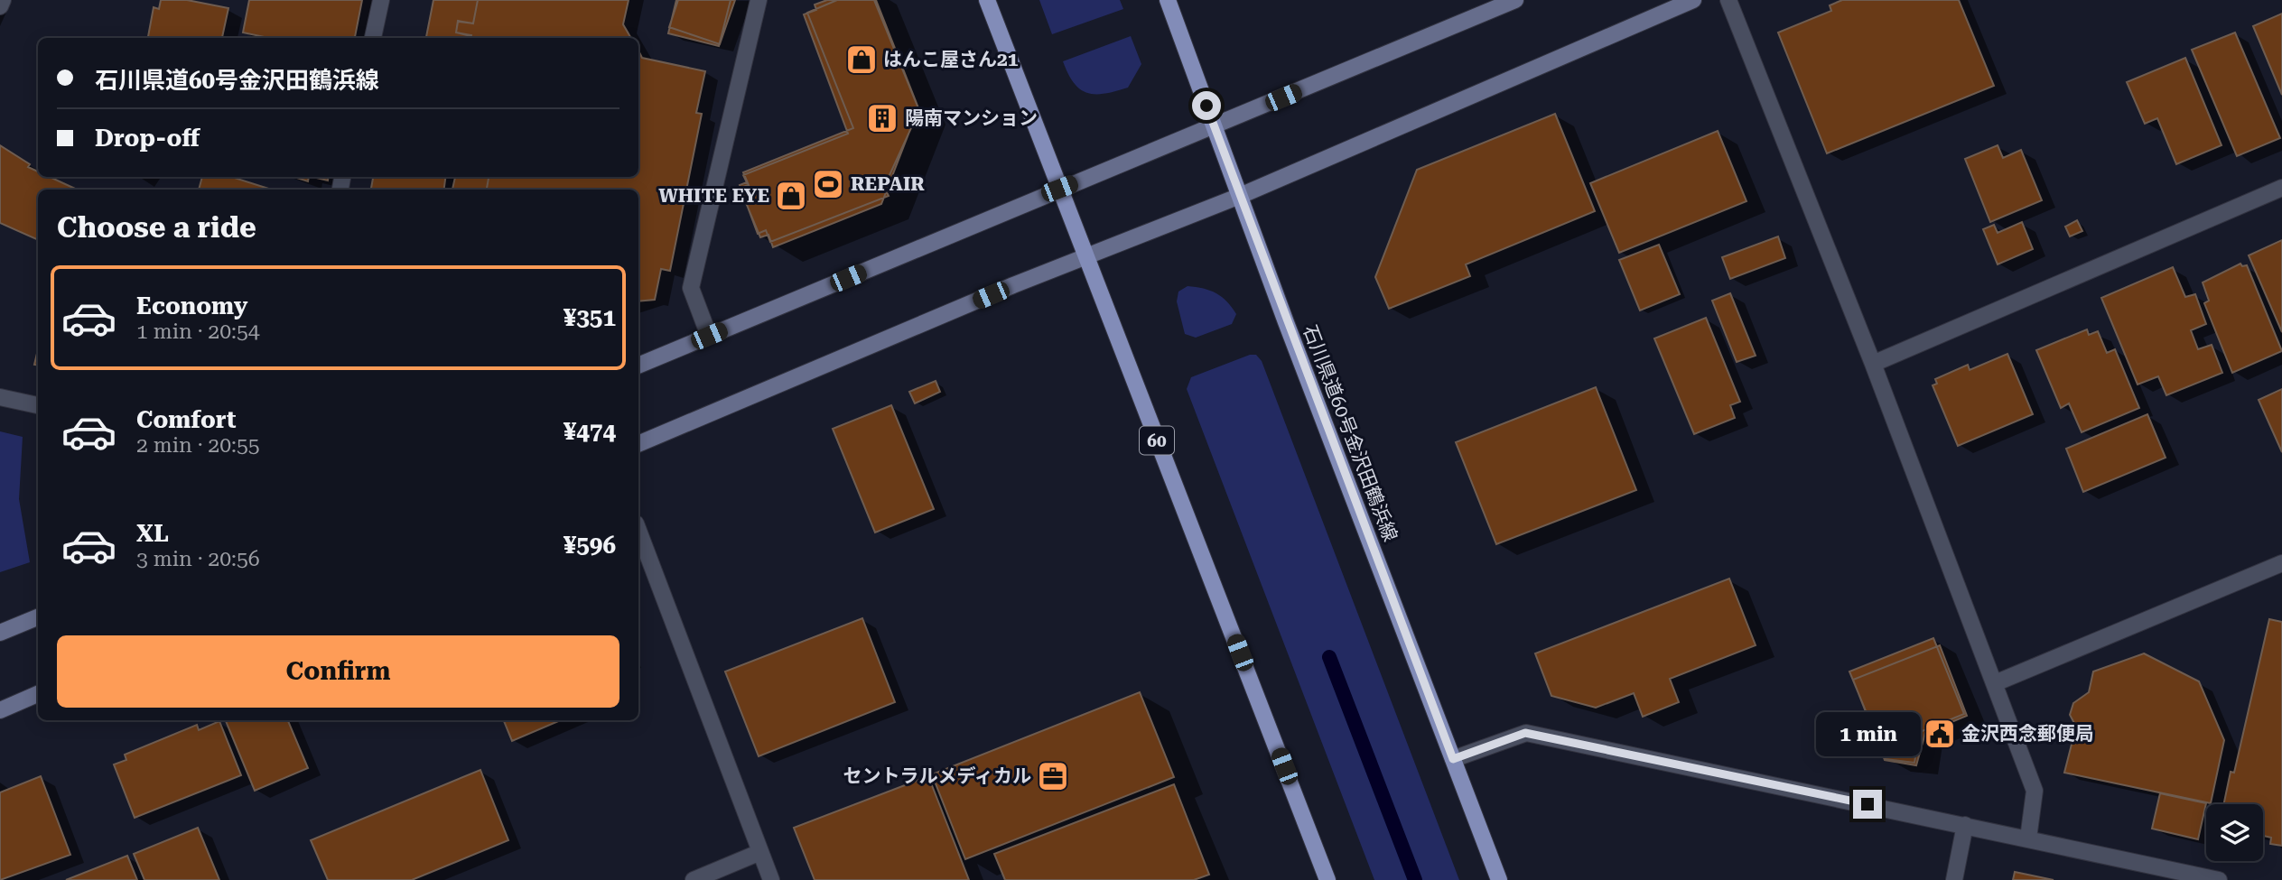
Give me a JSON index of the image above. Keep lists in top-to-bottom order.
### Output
{
  "streets": {
    "main road": ["石川県道60号金沢田鶴浜線", "60"]
  },
  "places": {
    "shop": ["はんこ屋さん21", "WHITE EYE"],
    "building": ["陽南マンション"],
    "sports": ["REPAIR"],
    "public building": ["金沢西念郵便局"],
    "office": ["セントラルメディカル"]
  },
  "page": {
    "banner": ["石川県道60号金沢田鶴浜線", "Drop-off"],
    "heading": "Choose a ride",
    "list": [
      {
        "name": "Economy",
        "note": "1 min · 20:54",
        "value": "¥351"
      },
      {
        "name": "Comfort",
        "note": "2 min · 20:55",
        "value": "¥474"
      },
      {
        "name": "XL",
        "note": "3 min · 20:56",
        "value": "¥596"
      }
    ],
    "buttons": "Confirm",
    "bubble": "1 min"
  }
}
